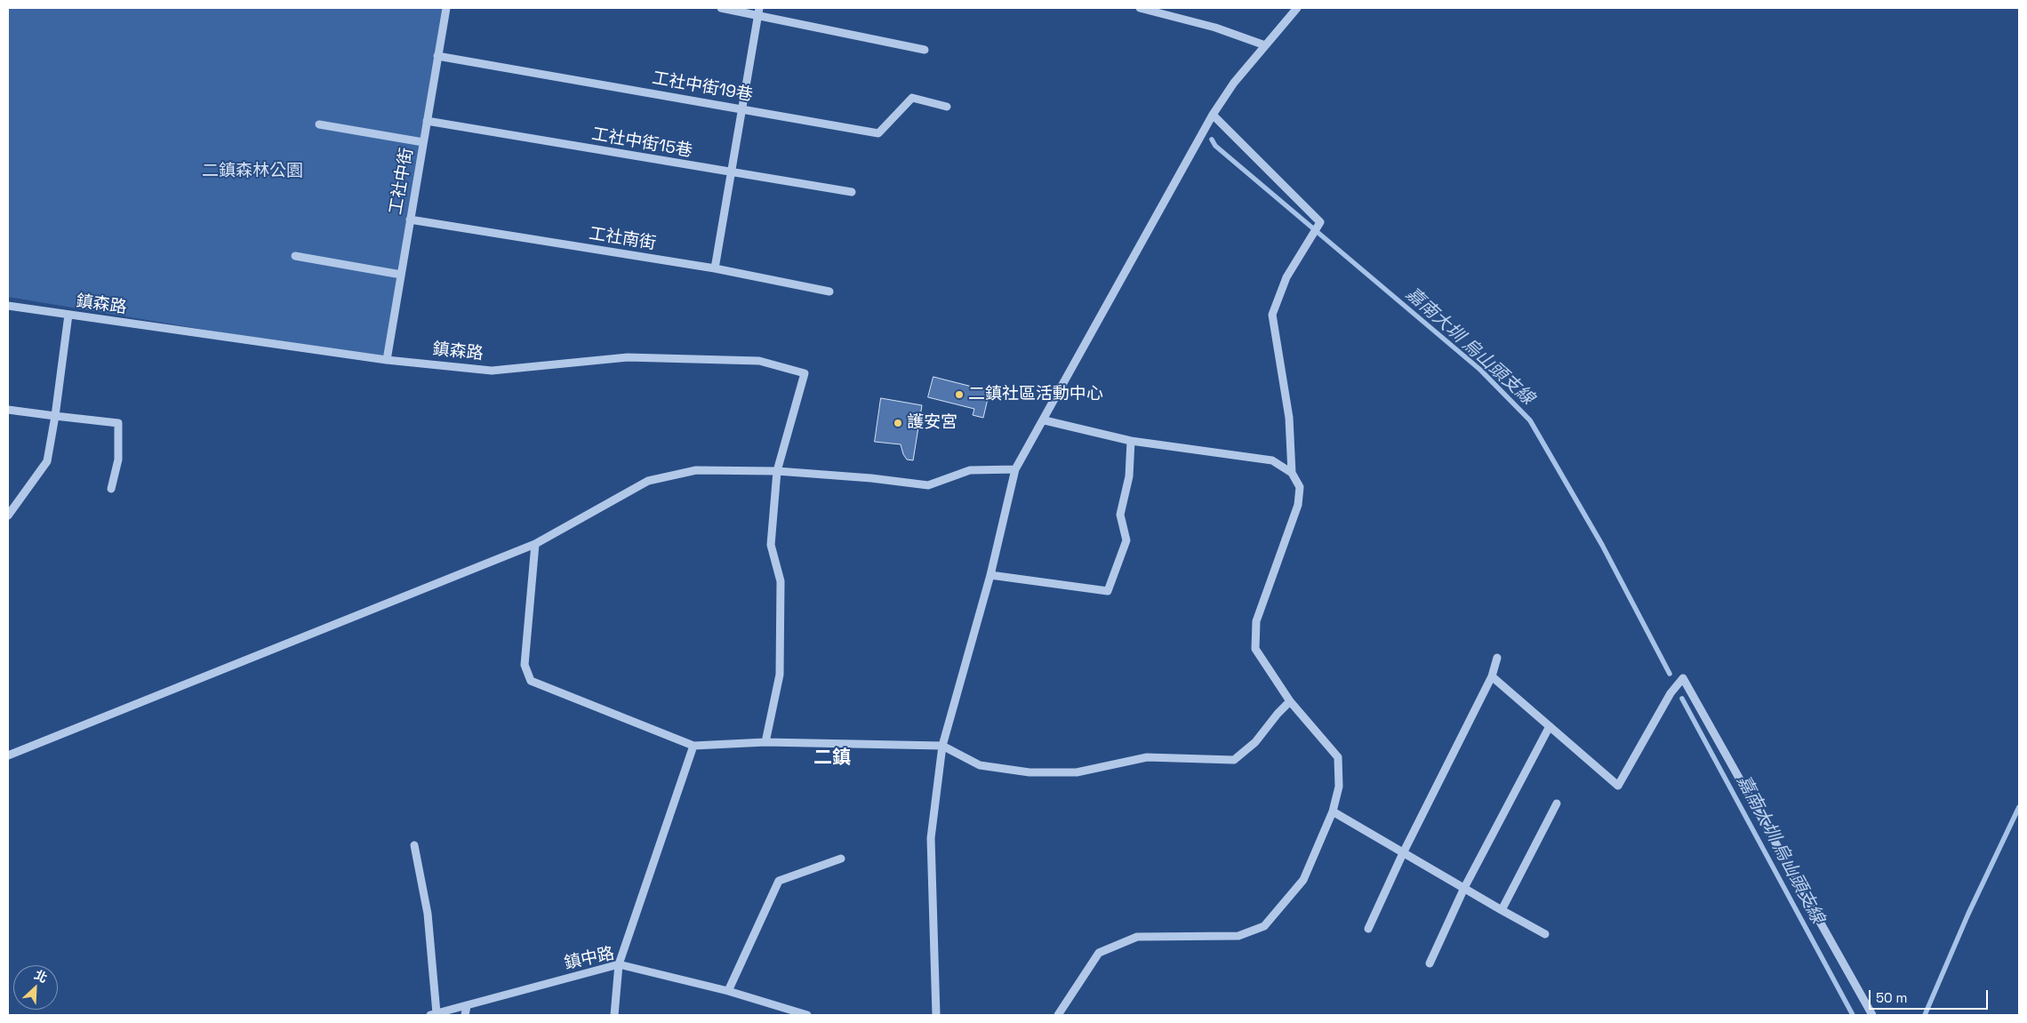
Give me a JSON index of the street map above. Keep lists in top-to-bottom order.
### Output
{
  "streets": {
    "street": [
      "工社中街19巷",
      "工社中街15巷",
      "工社中街",
      "工社南街",
      "鎮森路",
      "鎮中路"
    ]
  },
  "crossings": [
    ["工社中街19巷", "工社中街"],
    ["工社中街15巷", "工社中街"],
    ["工社中街", "工社南街"],
    ["工社中街", "鎮森路"]
  ],
  "districts": ["二鎮"],
  "water": ["嘉南大圳 烏山頭支線"],
  "parks": ["二鎮森林公園"],
  "places": ["二鎮社區活動中心", "護安宮"],
  "scale_bar": "50 m",
  "north": "top right"
}
